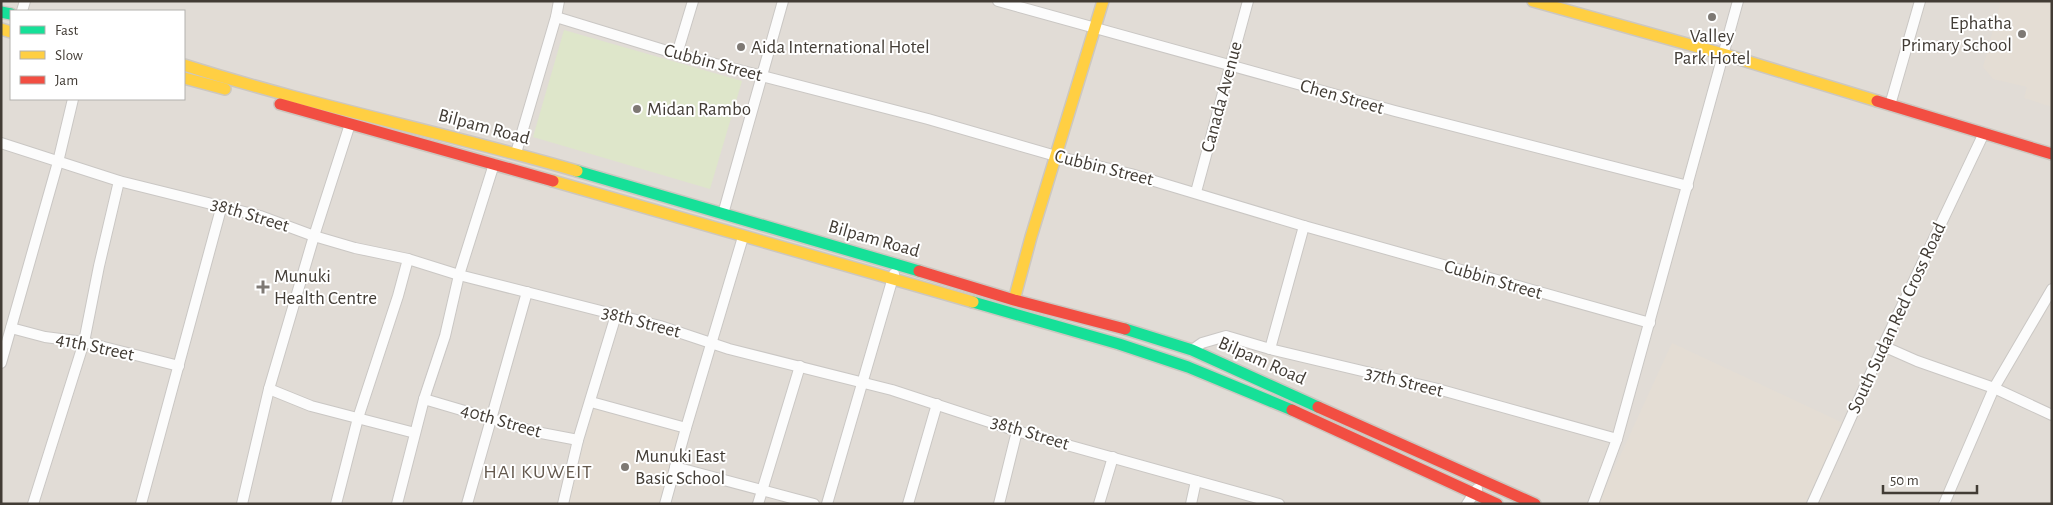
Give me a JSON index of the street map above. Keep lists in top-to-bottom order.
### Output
{
  "streets": {
    "main road": ["Bilpam Road"],
    "street": [
      "Cubbin Street",
      "Canada Avenue",
      "Chen Street",
      "38th Street",
      "South Sudan Red Cross Road",
      "41th Street",
      "37th Street",
      "40th Street"
    ]
  },
  "crossings": [
    ["Cubbin Street", "Canada Avenue"],
    ["Canada Avenue", "Chen Street"],
    ["Bilpam Road", "37th Street"]
  ],
  "districts": ["HAI KUWEIT"],
  "places": {
    "other": [
      "Valley Park Hotel",
      "Ephatha Primary School",
      "Aida International Hotel",
      "Midan Rambo",
      "Munuki East Basic School"
    ],
    "health": ["Munuki Health Centre"]
  },
  "legend": ["Fast", "Slow", "Jam"],
  "scale_bar": "50 m"
}
